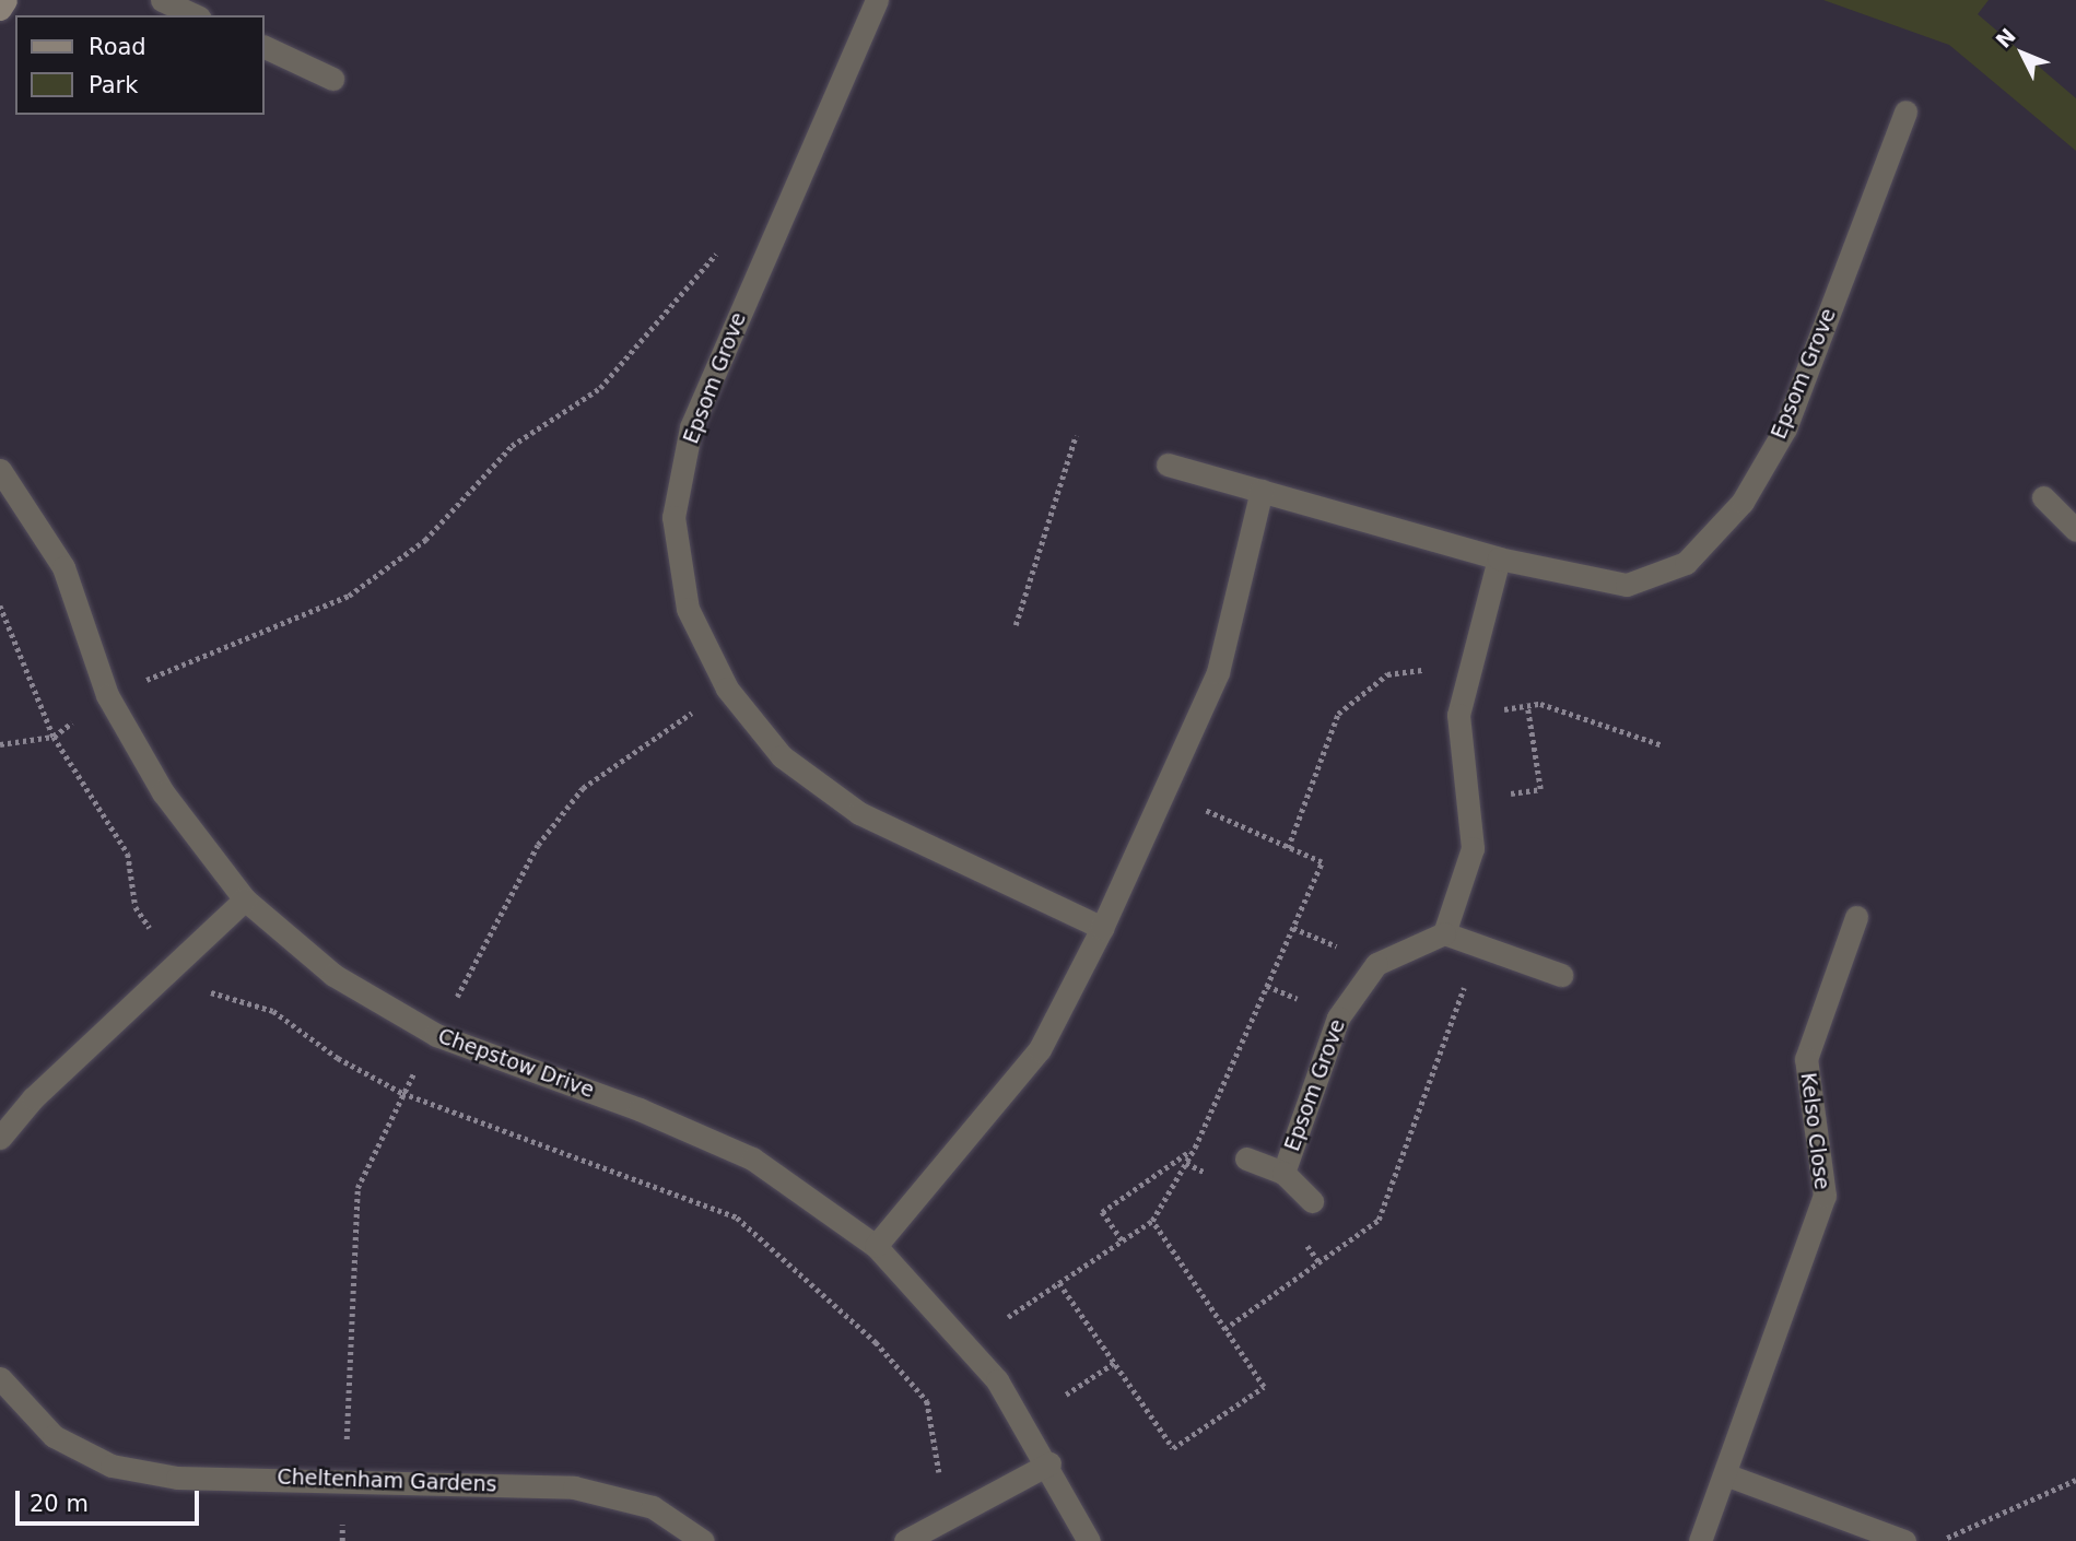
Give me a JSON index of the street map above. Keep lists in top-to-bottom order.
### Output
{
  "streets": {
    "street": [
      "Epsom Grove",
      "Chepstow Drive",
      "Kelso Close",
      "Cheltenham Gardens"
    ]
  },
  "legend": ["Road", "Park"],
  "scale_bar": "20 m",
  "north": "top left"
}
